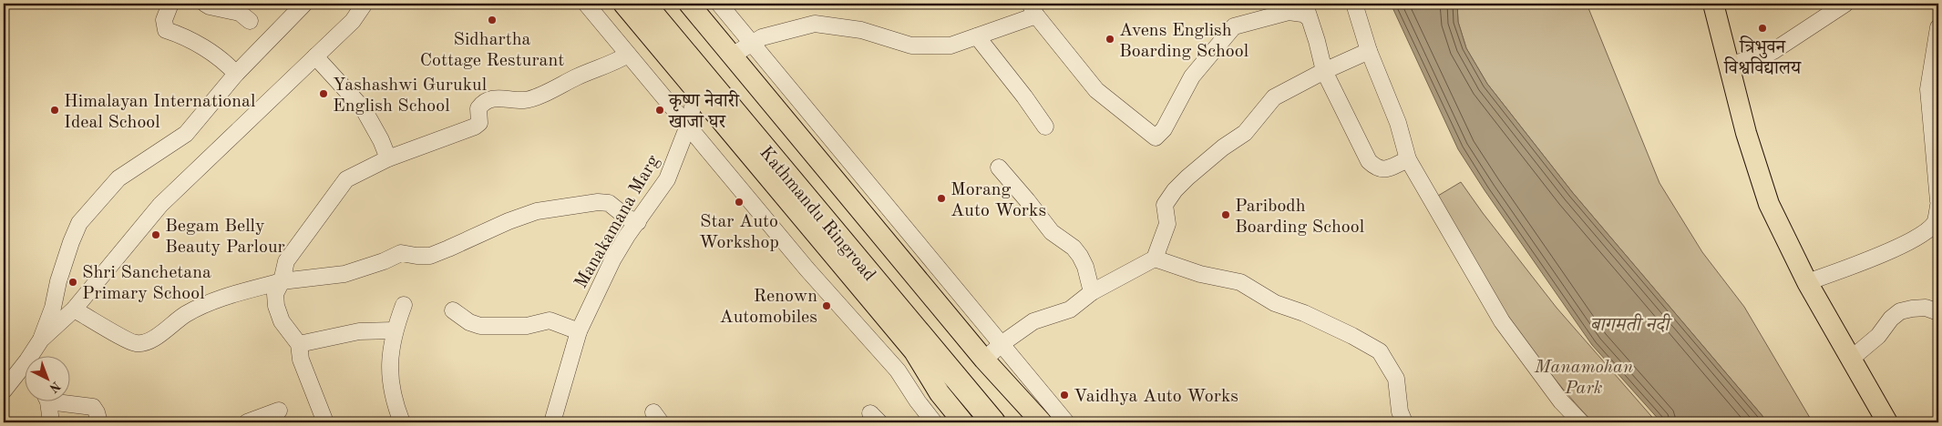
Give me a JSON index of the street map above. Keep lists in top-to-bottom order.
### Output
{
  "streets": {
    "highway": ["Kathmandu Ringroad"],
    "street": ["Manakamana Marg"]
  },
  "water": ["बागमती नदी"],
  "parks": ["Manamohan Park"],
  "places": [
    "Sidhartha Cottage Resturant",
    "त्रिभुवन विश्वविद्यालय",
    "Avens English Boarding School",
    "Yashashwi Gurukul English School",
    "Himalayan International Ideal School",
    "कृष्ण नेवारी खाजा घर",
    "Morang Auto Works",
    "Star Auto Workshop",
    "Paribodh Boarding School",
    "Begam Belly Beauty Parlour",
    "Shri Sanchetana Primary School",
    "Renown Automobiles",
    "Vaidhya Auto Works"
  ],
  "north": "bottom right"
}
